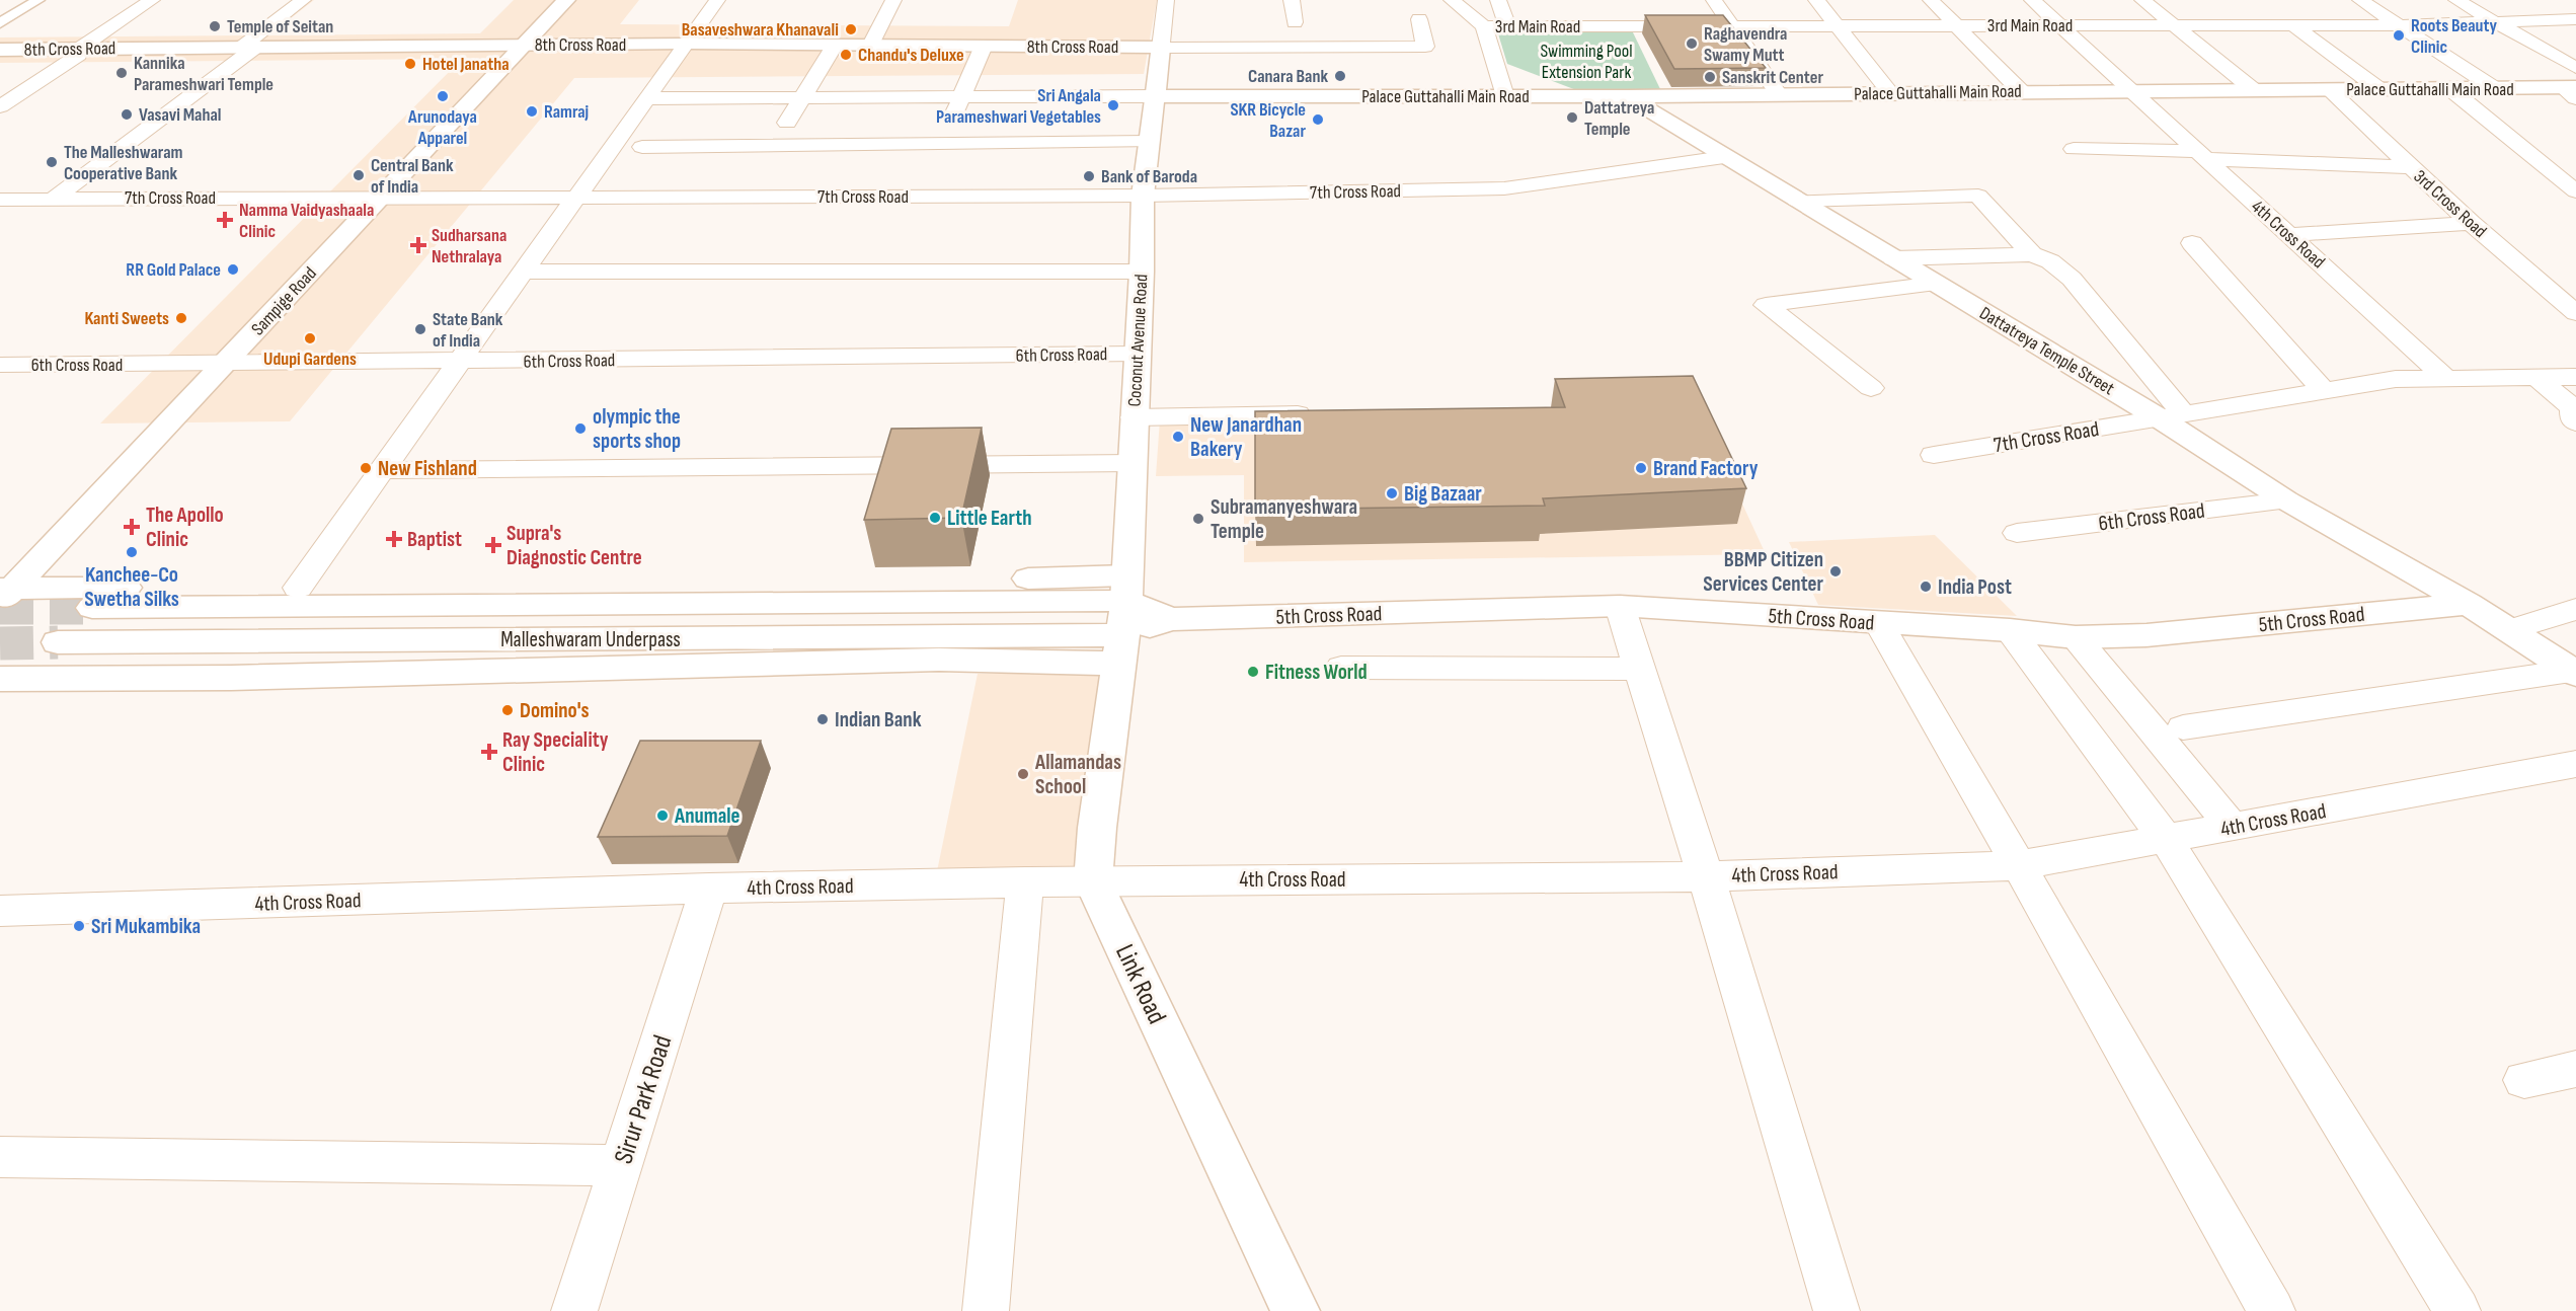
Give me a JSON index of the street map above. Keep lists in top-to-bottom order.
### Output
{
  "streets": {
    "street": [
      "3rd Main Road",
      "8th Cross Road",
      "Palace Guttahalli Main Road",
      "7th Cross Road",
      "3rd Cross Road",
      "4th Cross Road",
      "Sampige Road",
      "Coconut Avenue Road",
      "Dattatreya Temple Street",
      "6th Cross Road",
      "5th Cross Road",
      "Malleshwaram Underpass",
      "Link Road",
      "Sirur Park Road"
    ]
  },
  "crossings": [
    ["3rd Main Road", "4th Cross Road"],
    ["8th Cross Road", "Sampige Road"],
    ["8th Cross Road", "Coconut Avenue Road"],
    ["Palace Guttahalli Main Road", "3rd Cross Road"],
    ["Palace Guttahalli Main Road", "4th Cross Road"],
    ["Palace Guttahalli Main Road", "Coconut Avenue Road"],
    ["Palace Guttahalli Main Road", "Dattatreya Temple Street"],
    ["7th Cross Road", "Sampige Road"],
    ["7th Cross Road", "Coconut Avenue Road"],
    ["7th Cross Road", "Dattatreya Temple Street"],
    ["4th Cross Road", "Link Road"],
    ["4th Cross Road", "Sirur Park Road"],
    ["Sampige Road", "6th Cross Road"],
    ["Coconut Avenue Road", "6th Cross Road"],
    ["Coconut Avenue Road", "5th Cross Road"],
    ["Coconut Avenue Road", "Malleshwaram Underpass"],
    ["Coconut Avenue Road", "Link Road"],
    ["Dattatreya Temple Street", "6th Cross Road"],
    ["Dattatreya Temple Street", "5th Cross Road"],
    ["5th Cross Road", "Malleshwaram Underpass"],
    ["5th Cross Road", "Link Road"],
    ["Malleshwaram Underpass", "Link Road"]
  ],
  "parks": ["Swimming Pool Extension Park"],
  "places": {
    "other": [
      "Temple of Seitan",
      "Basaveshwara Khanavali",
      "Roots Beauty Clinic",
      "Raghavendra Swamy Mutt",
      "Chandu's Deluxe",
      "Hotel Janatha",
      "Kannika Parameshwari Temple",
      "Canara Bank",
      "Sanskrit Center",
      "Arunodaya Apparel",
      "Sri Angala Parameshwari Vegetables",
      "Ramraj",
      "Vasavi Mahal",
      "Dattatreya Temple",
      "SKR Bicycle Bazar",
      "The Malleshwaram Cooperative Bank",
      "Central Bank of India",
      "Bank of Baroda",
      "RR Gold Palace",
      "Kanti Sweets",
      "State Bank of India",
      "Udupi Gardens",
      "olympic the sports shop",
      "New Janardhan Bakery",
      "New Fishland",
      "Brand Factory",
      "Big Bazaar",
      "Little Earth",
      "Subramanyeshwara Temple",
      "Kanchee-Co Swetha Silks",
      "BBMP Citizen Services Center",
      "India Post",
      "Fitness World",
      "Domino's",
      "Indian Bank",
      "Allamandas School",
      "Anumale",
      "Sri Mukambika"
    ],
    "health": [
      "Namma Vaidyashaala Clinic",
      "Sudharsana Nethralaya",
      "The Apollo Clinic",
      "Baptist",
      "Supra's Diagnostic Centre",
      "Ray Speciality Clinic"
    ]
  }
}
